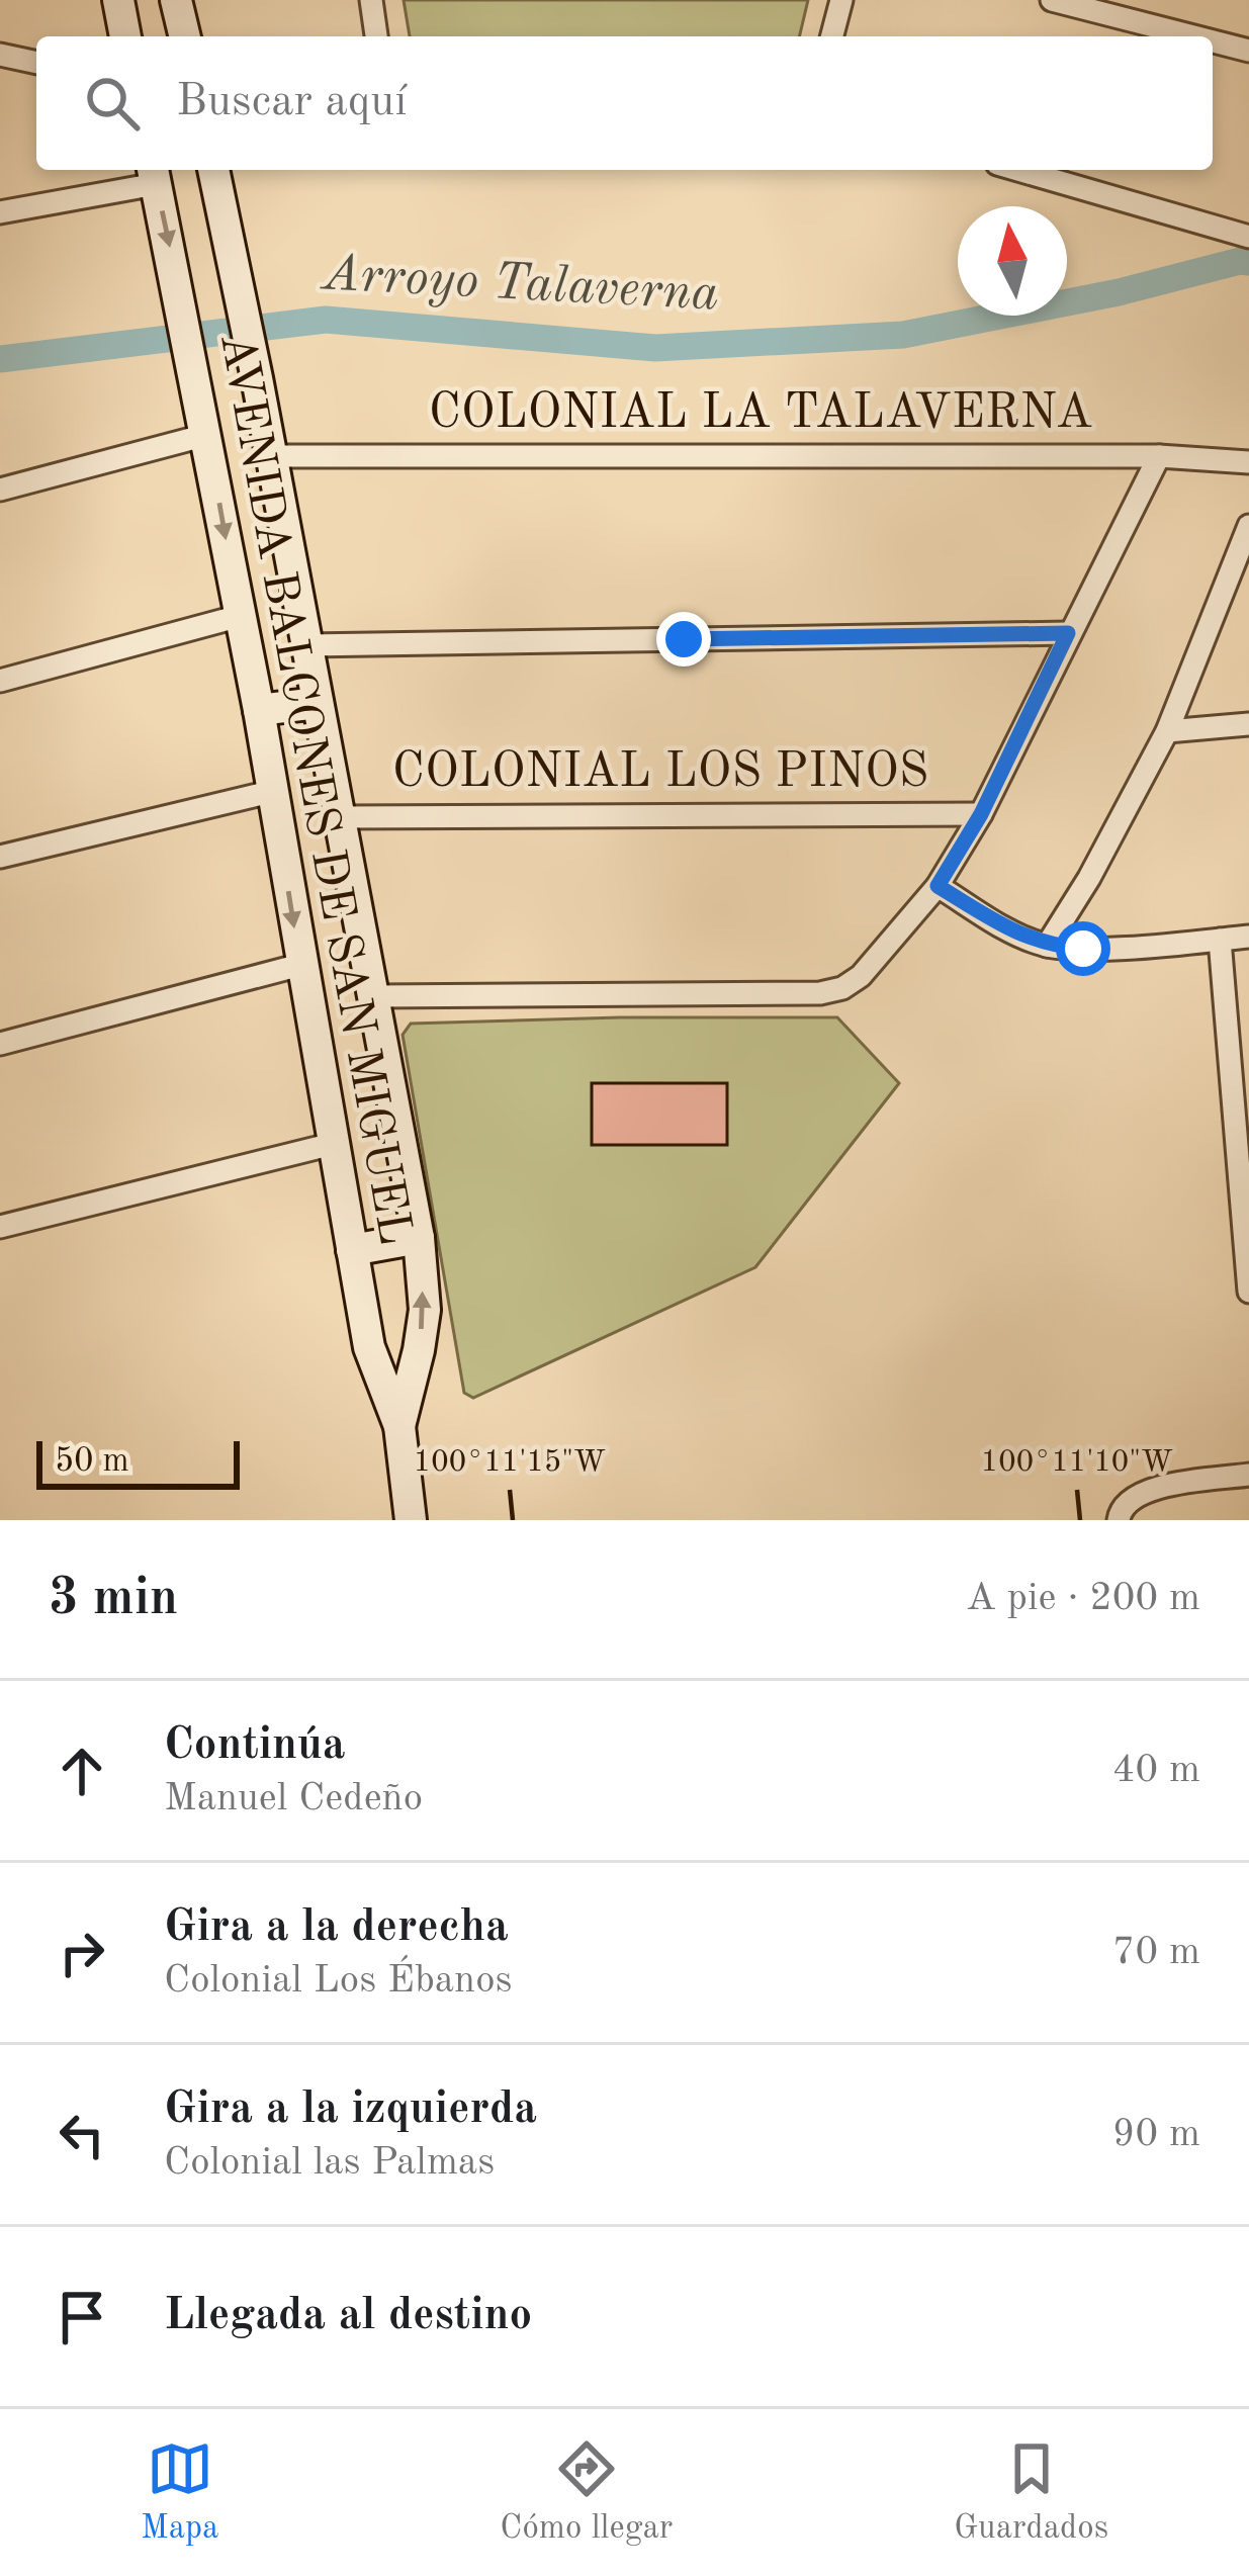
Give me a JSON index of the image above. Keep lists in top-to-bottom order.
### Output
{
  "streets": {
    "street": ["COLONIAL LA TALAVERNA", "COLONIAL LOS PINOS", "AVENIDA BALCONES DE SAN MIGUEL"]
  },
  "crossings": [
    ["COLONIAL LA TALAVERNA", "AVENIDA BALCONES DE SAN MIGUEL"],
    ["COLONIAL LOS PINOS", "AVENIDA BALCONES DE SAN MIGUEL"]
  ],
  "water": ["Arroyo Talaverna"],
  "scale_bar": "50 m",
  "north": "top",
  "page": {
    "search": "Buscar aquí",
    "scale": "50 m",
    "heading": ["3 min", "A pie · 200 m"],
    "list": [
      ["Continúa", "Manuel Cedeño", "40 m"],
      ["Gira a la derecha", "Colonial Los Ébanos", "70 m"],
      ["Gira a la izquierda", "Colonial las Palmas", "90 m"],
      "Llegada al destino"
    ],
    "nav": ["Mapa", "Cómo llegar", "Guardados"]
  },
  "coordinates": ["100°11'15\"W", "100°11'10\"W"]
}
